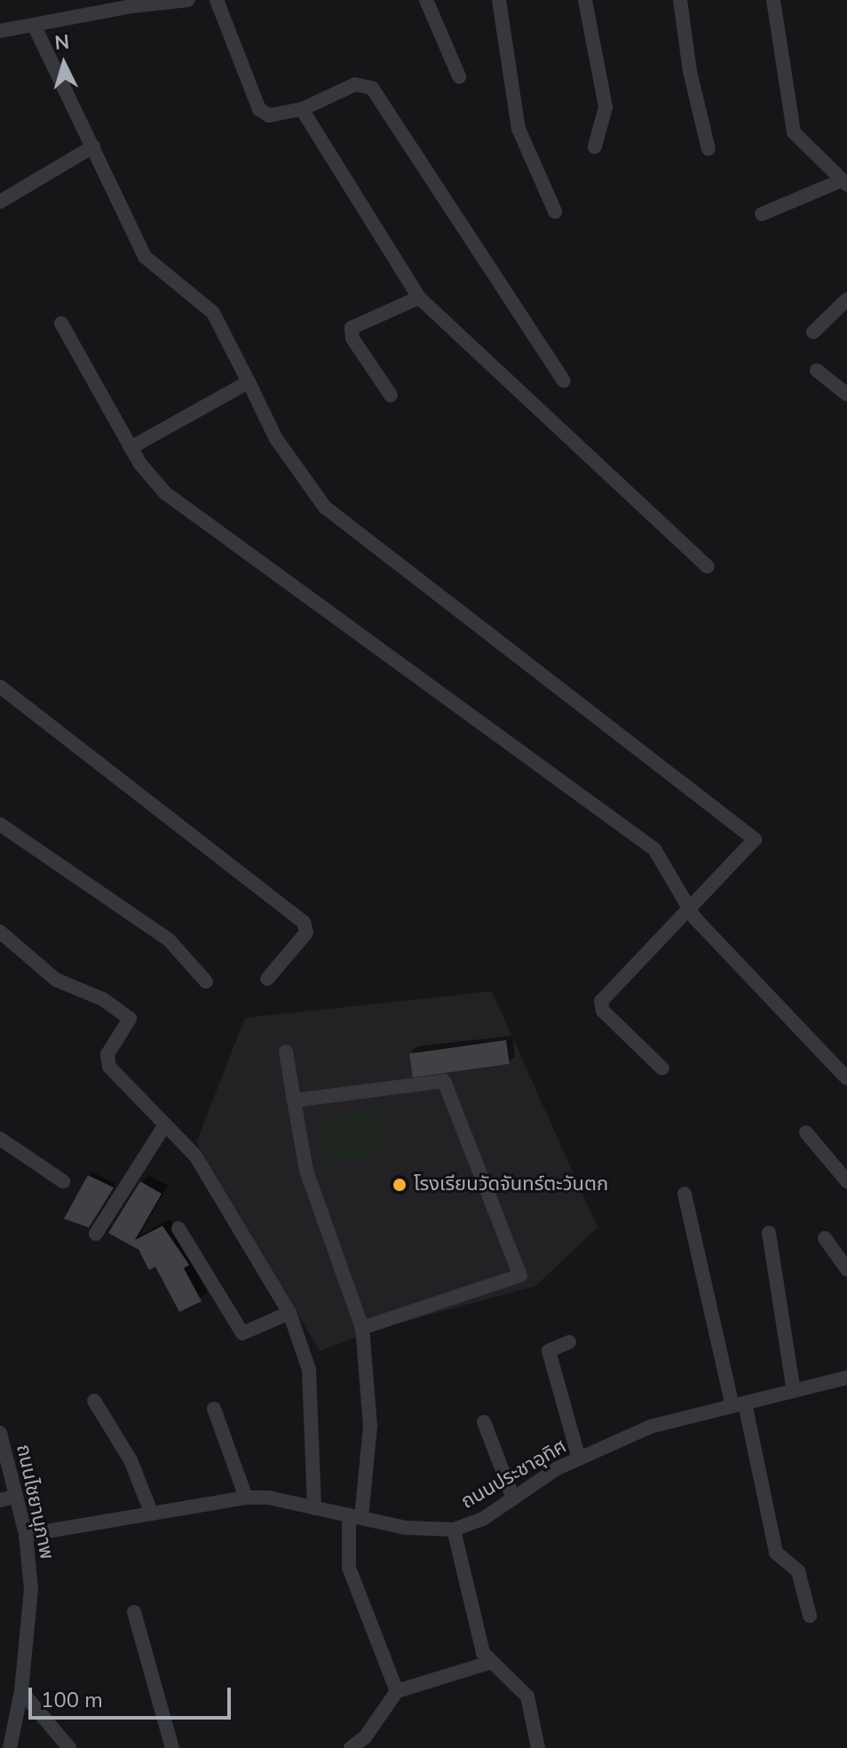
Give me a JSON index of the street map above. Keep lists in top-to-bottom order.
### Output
{
  "streets": {
    "street": ["ถนนประชาอุทิศ", "ถนนไชยานุภาพ"]
  },
  "crossings": [
    ["ถนนประชาอุทิศ", "ถนนไชยานุภาพ"]
  ],
  "places": ["โรงเรียนวัดจันทร์ตะวันตก"],
  "scale_bar": "100 m",
  "north": "top"
}
